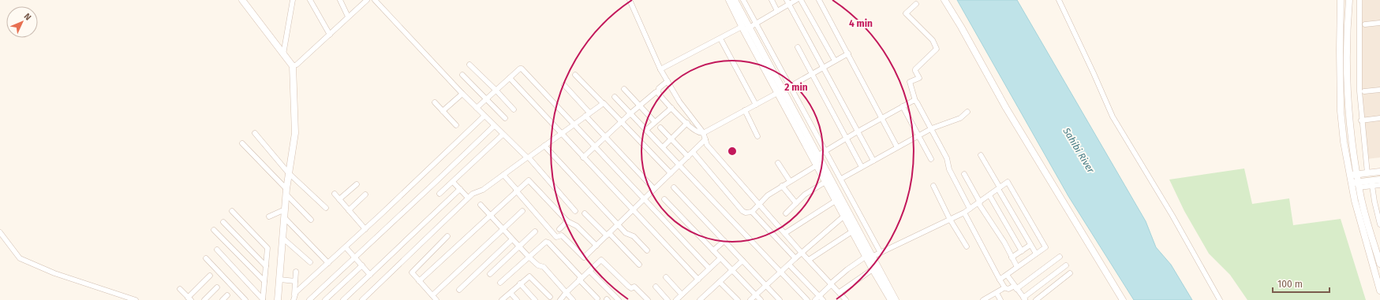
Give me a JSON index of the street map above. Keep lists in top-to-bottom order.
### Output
{
  "water": ["Sahibi River"],
  "scale_bar": "100 m",
  "north": "top right",
  "rings": ["4 min", "2 min"]
}
